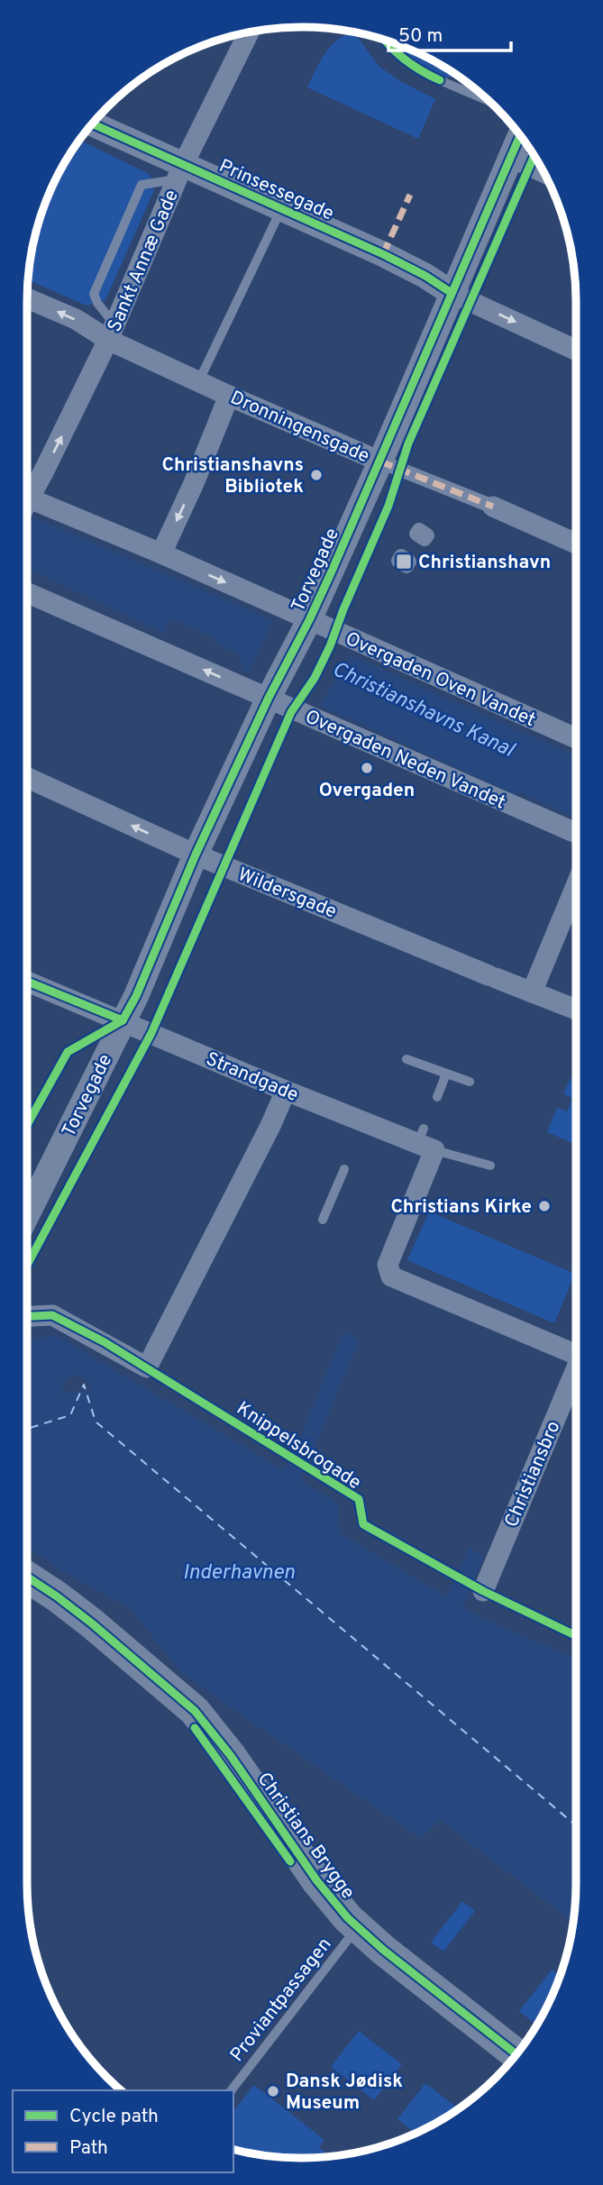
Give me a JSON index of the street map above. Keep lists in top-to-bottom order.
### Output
{
  "streets": {
    "main road": ["Christians Brygge"],
    "street": [
      "Prinsessegade",
      "Sankt Annæ Gade",
      "Dronningensgade",
      "Torvegade",
      "Overgaden Oven Vandet",
      "Overgaden Neden Vandet",
      "Wildersgade",
      "Strandgade",
      "Knippelsbrogade",
      "Christiansbro"
    ],
    "lane": ["Proviantpassagen"]
  },
  "crossings": [
    ["Prinsessegade", "Sankt Annæ Gade"],
    ["Prinsessegade", "Torvegade"],
    ["Sankt Annæ Gade", "Dronningensgade"],
    ["Dronningensgade", "Torvegade"],
    ["Torvegade", "Overgaden Oven Vandet"],
    ["Torvegade", "Overgaden Neden Vandet"],
    ["Torvegade", "Wildersgade"],
    ["Torvegade", "Strandgade"],
    ["Knippelsbrogade", "Christiansbro"],
    ["Christians Brygge", "Proviantpassagen"]
  ],
  "one_way": ["Overgaden Neden Vandet"],
  "water": ["Christianshavns Kanal", "Inderhavnen"],
  "places": {
    "other": [
      "Christianshavns Bibliotek",
      "Overgaden",
      "Christians Kirke",
      "Dansk Jødisk Museum"
    ],
    "transit": ["Christianshavn"]
  },
  "legend": ["Cycle path", "Path"],
  "scale_bar": "50 m"
}
